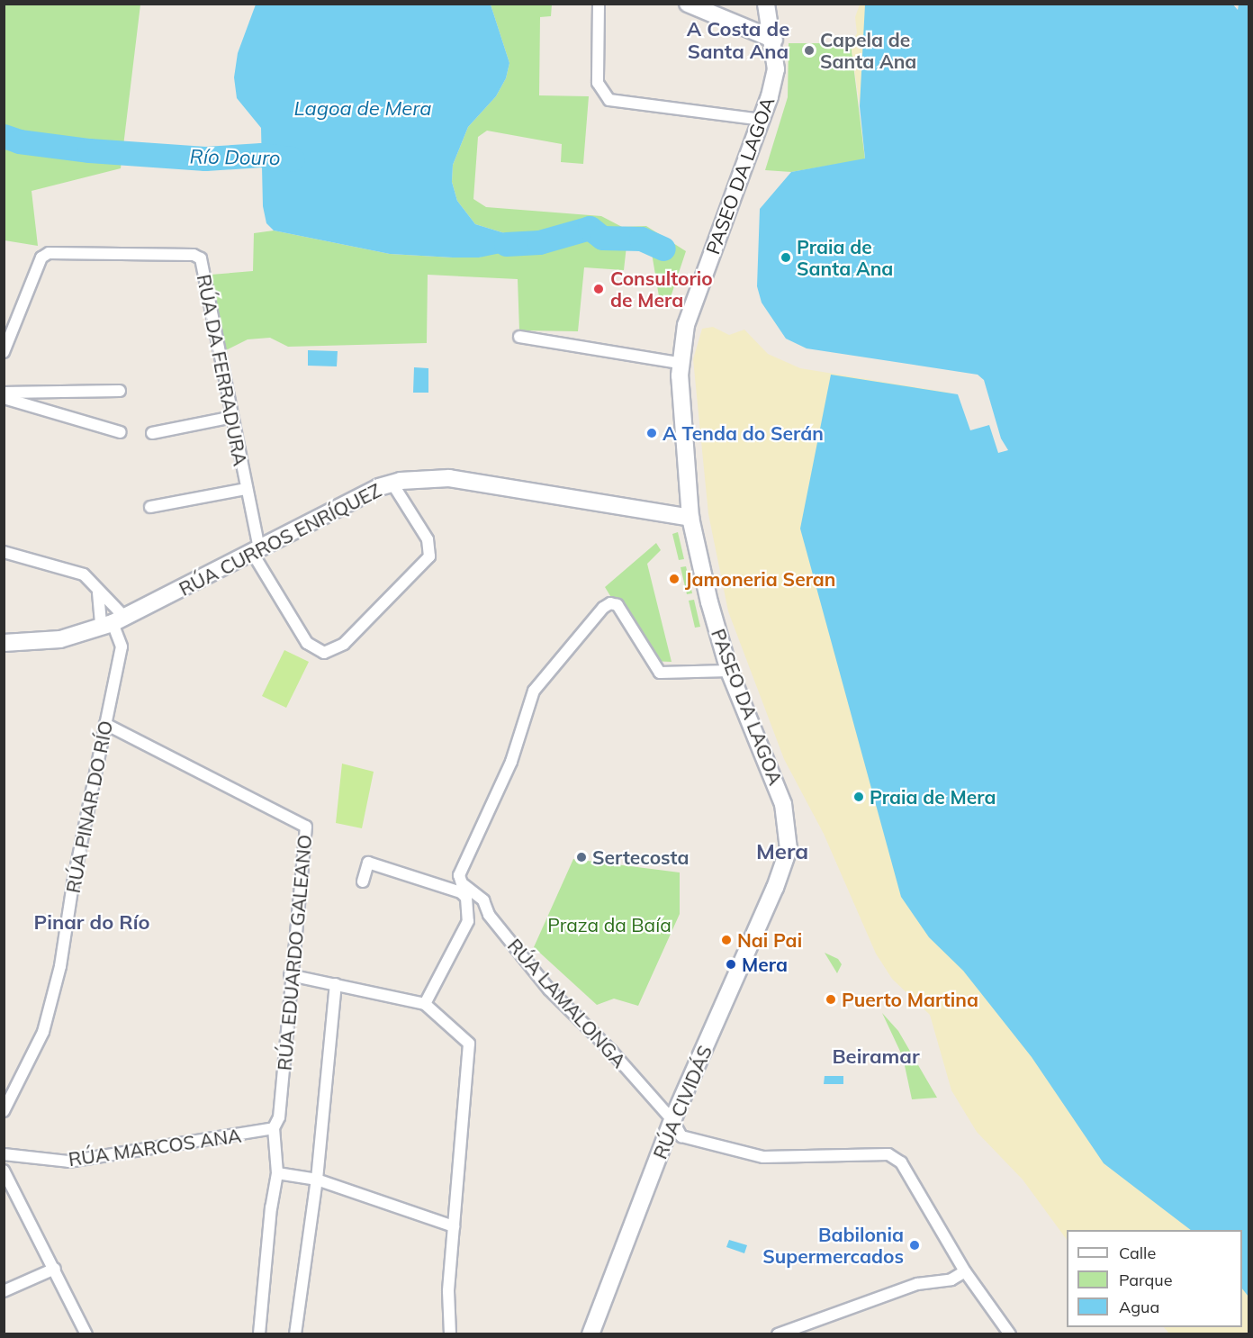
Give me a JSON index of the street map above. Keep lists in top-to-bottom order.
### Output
{
  "streets": {
    "main road": ["PASEO DA LAGOA", "RÚA CURROS ENRÍQUEZ", "RÚA CIVIDÁS"],
    "street": [
      "RÚA DA FERRADURA",
      "RÚA PINAR DO RÍO",
      "RÚA EDUARDO GALEANO",
      "RÚA LAMALONGA",
      "RÚA MARCOS ANA"
    ]
  },
  "crossings": [
    ["PASEO DA LAGOA", "RÚA CURROS ENRÍQUEZ"],
    ["PASEO DA LAGOA", "RÚA LAMALONGA"],
    ["PASEO DA LAGOA", "RÚA CIVIDÁS"],
    ["RÚA DA FERRADURA", "RÚA CURROS ENRÍQUEZ"],
    ["RÚA CURROS ENRÍQUEZ", "RÚA PINAR DO RÍO"],
    ["RÚA PINAR DO RÍO", "RÚA EDUARDO GALEANO"],
    ["RÚA EDUARDO GALEANO", "RÚA MARCOS ANA"],
    ["RÚA LAMALONGA", "RÚA CIVIDÁS"]
  ],
  "districts": [
    "A Costa de Santa Ana",
    "Mera",
    "Pinar do Río",
    "Beiramar"
  ],
  "water": ["Lagoa de Mera", "Río Douro"],
  "parks": ["Praza da Baía"],
  "places": [
    "Capela de Santa Ana",
    "Praia de Santa Ana",
    "Consultorio de Mera",
    "A Tenda do Serán",
    "Jamoneria Seran",
    "Praia de Mera",
    "Sertecosta",
    "Nai Pai",
    "Mera",
    "Puerto Martina",
    "Babilonia Supermercados"
  ],
  "legend": ["Calle", "Parque", "Agua"]
}
